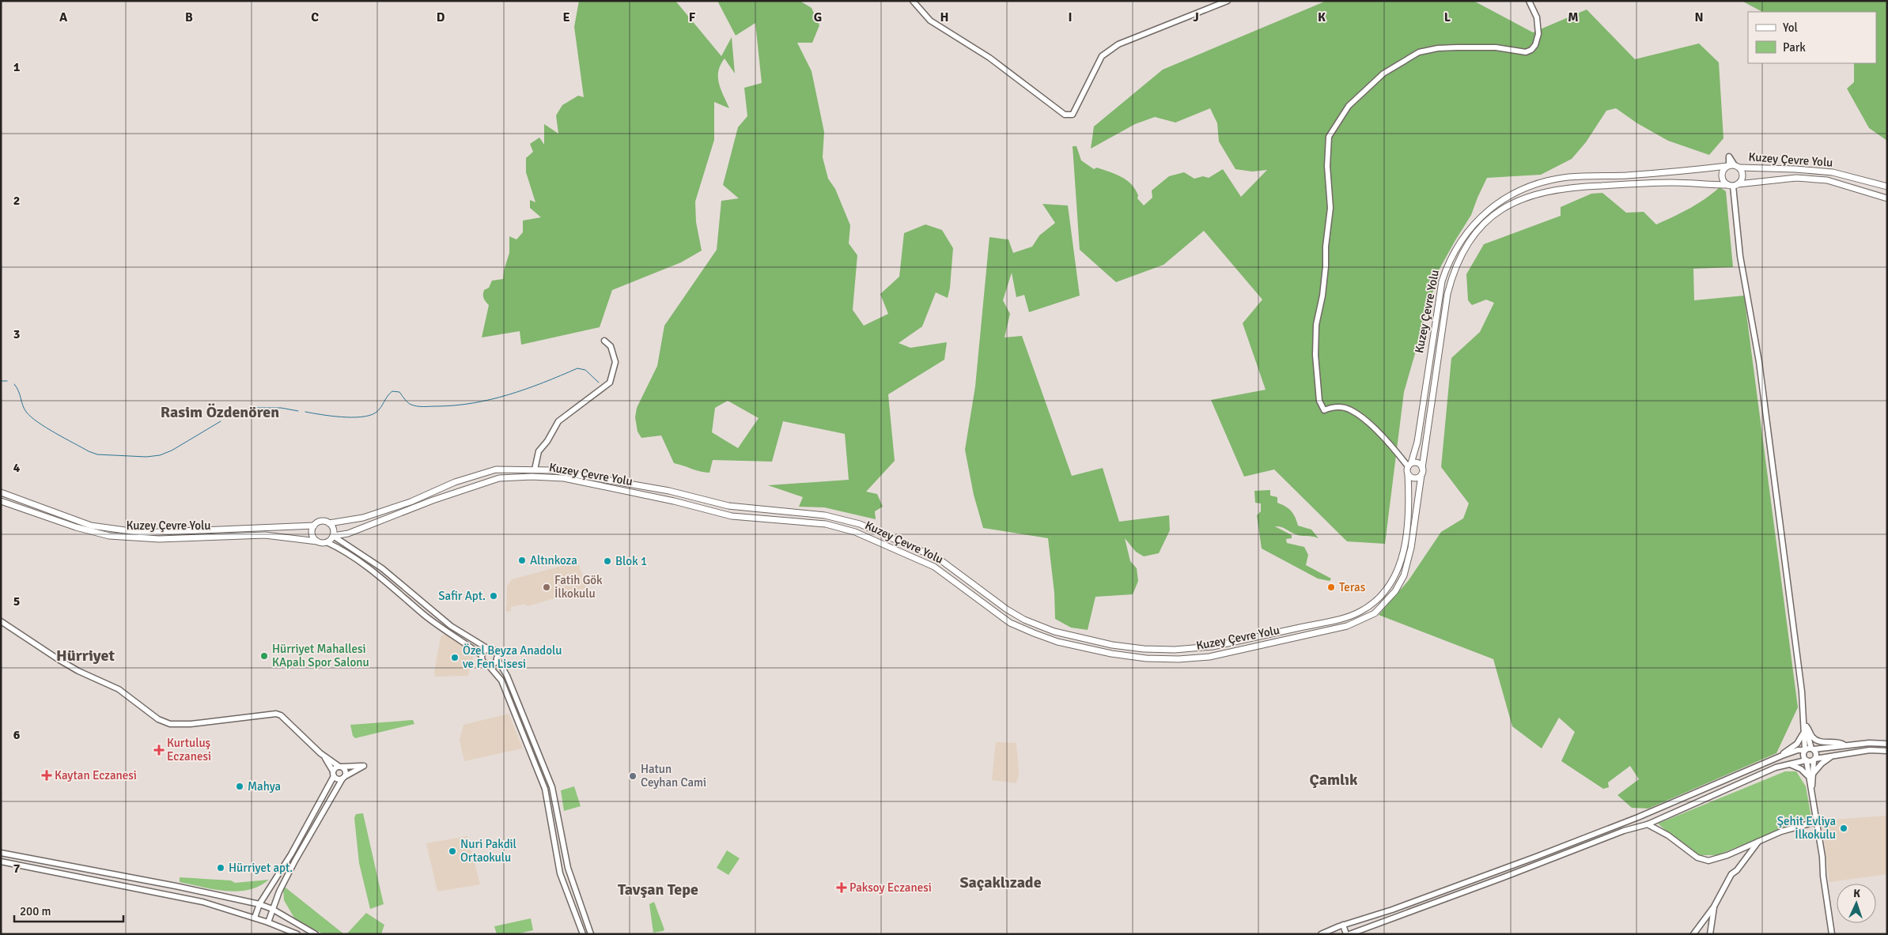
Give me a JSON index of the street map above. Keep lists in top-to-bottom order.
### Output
{
  "streets": {
    "main road": ["Kuzey Çevre Yolu"]
  },
  "districts": [
    "Rasim Özdenören",
    "Hürriyet",
    "Çamlık",
    "Saçaklızade",
    "Tavşan Tepe"
  ],
  "places": {
    "other": [
      "Altınkoza",
      "Blok 1",
      "Fatih Gök İlkokulu",
      "Teras",
      "Safir Apt.",
      "Hürriyet Mahallesi KApalı Spor Salonu",
      "Özel Beyza Anadolu ve Fen Lisesi",
      "Hatun Ceyhan Cami",
      "Mahya",
      "Şehit Evliya İlkokulu",
      "Nuri Pakdil Ortaokulu",
      "Hürriyet apt."
    ],
    "health": ["Kurtuluş Eczanesi", "Kaytan Eczanesi", "Paksoy Eczanesi"]
  },
  "legend": ["Yol", "Park"],
  "scale_bar": "200 m",
  "north": "top",
  "grid": {
    "columns": [
      "A",
      "B",
      "C",
      "D",
      "E",
      "F",
      "G",
      "H",
      "I",
      "J",
      "K",
      "L",
      "M",
      "N"
    ],
    "rows": [
      "1",
      "2",
      "3",
      "4",
      "5",
      "6",
      "7"
    ]
  }
}
